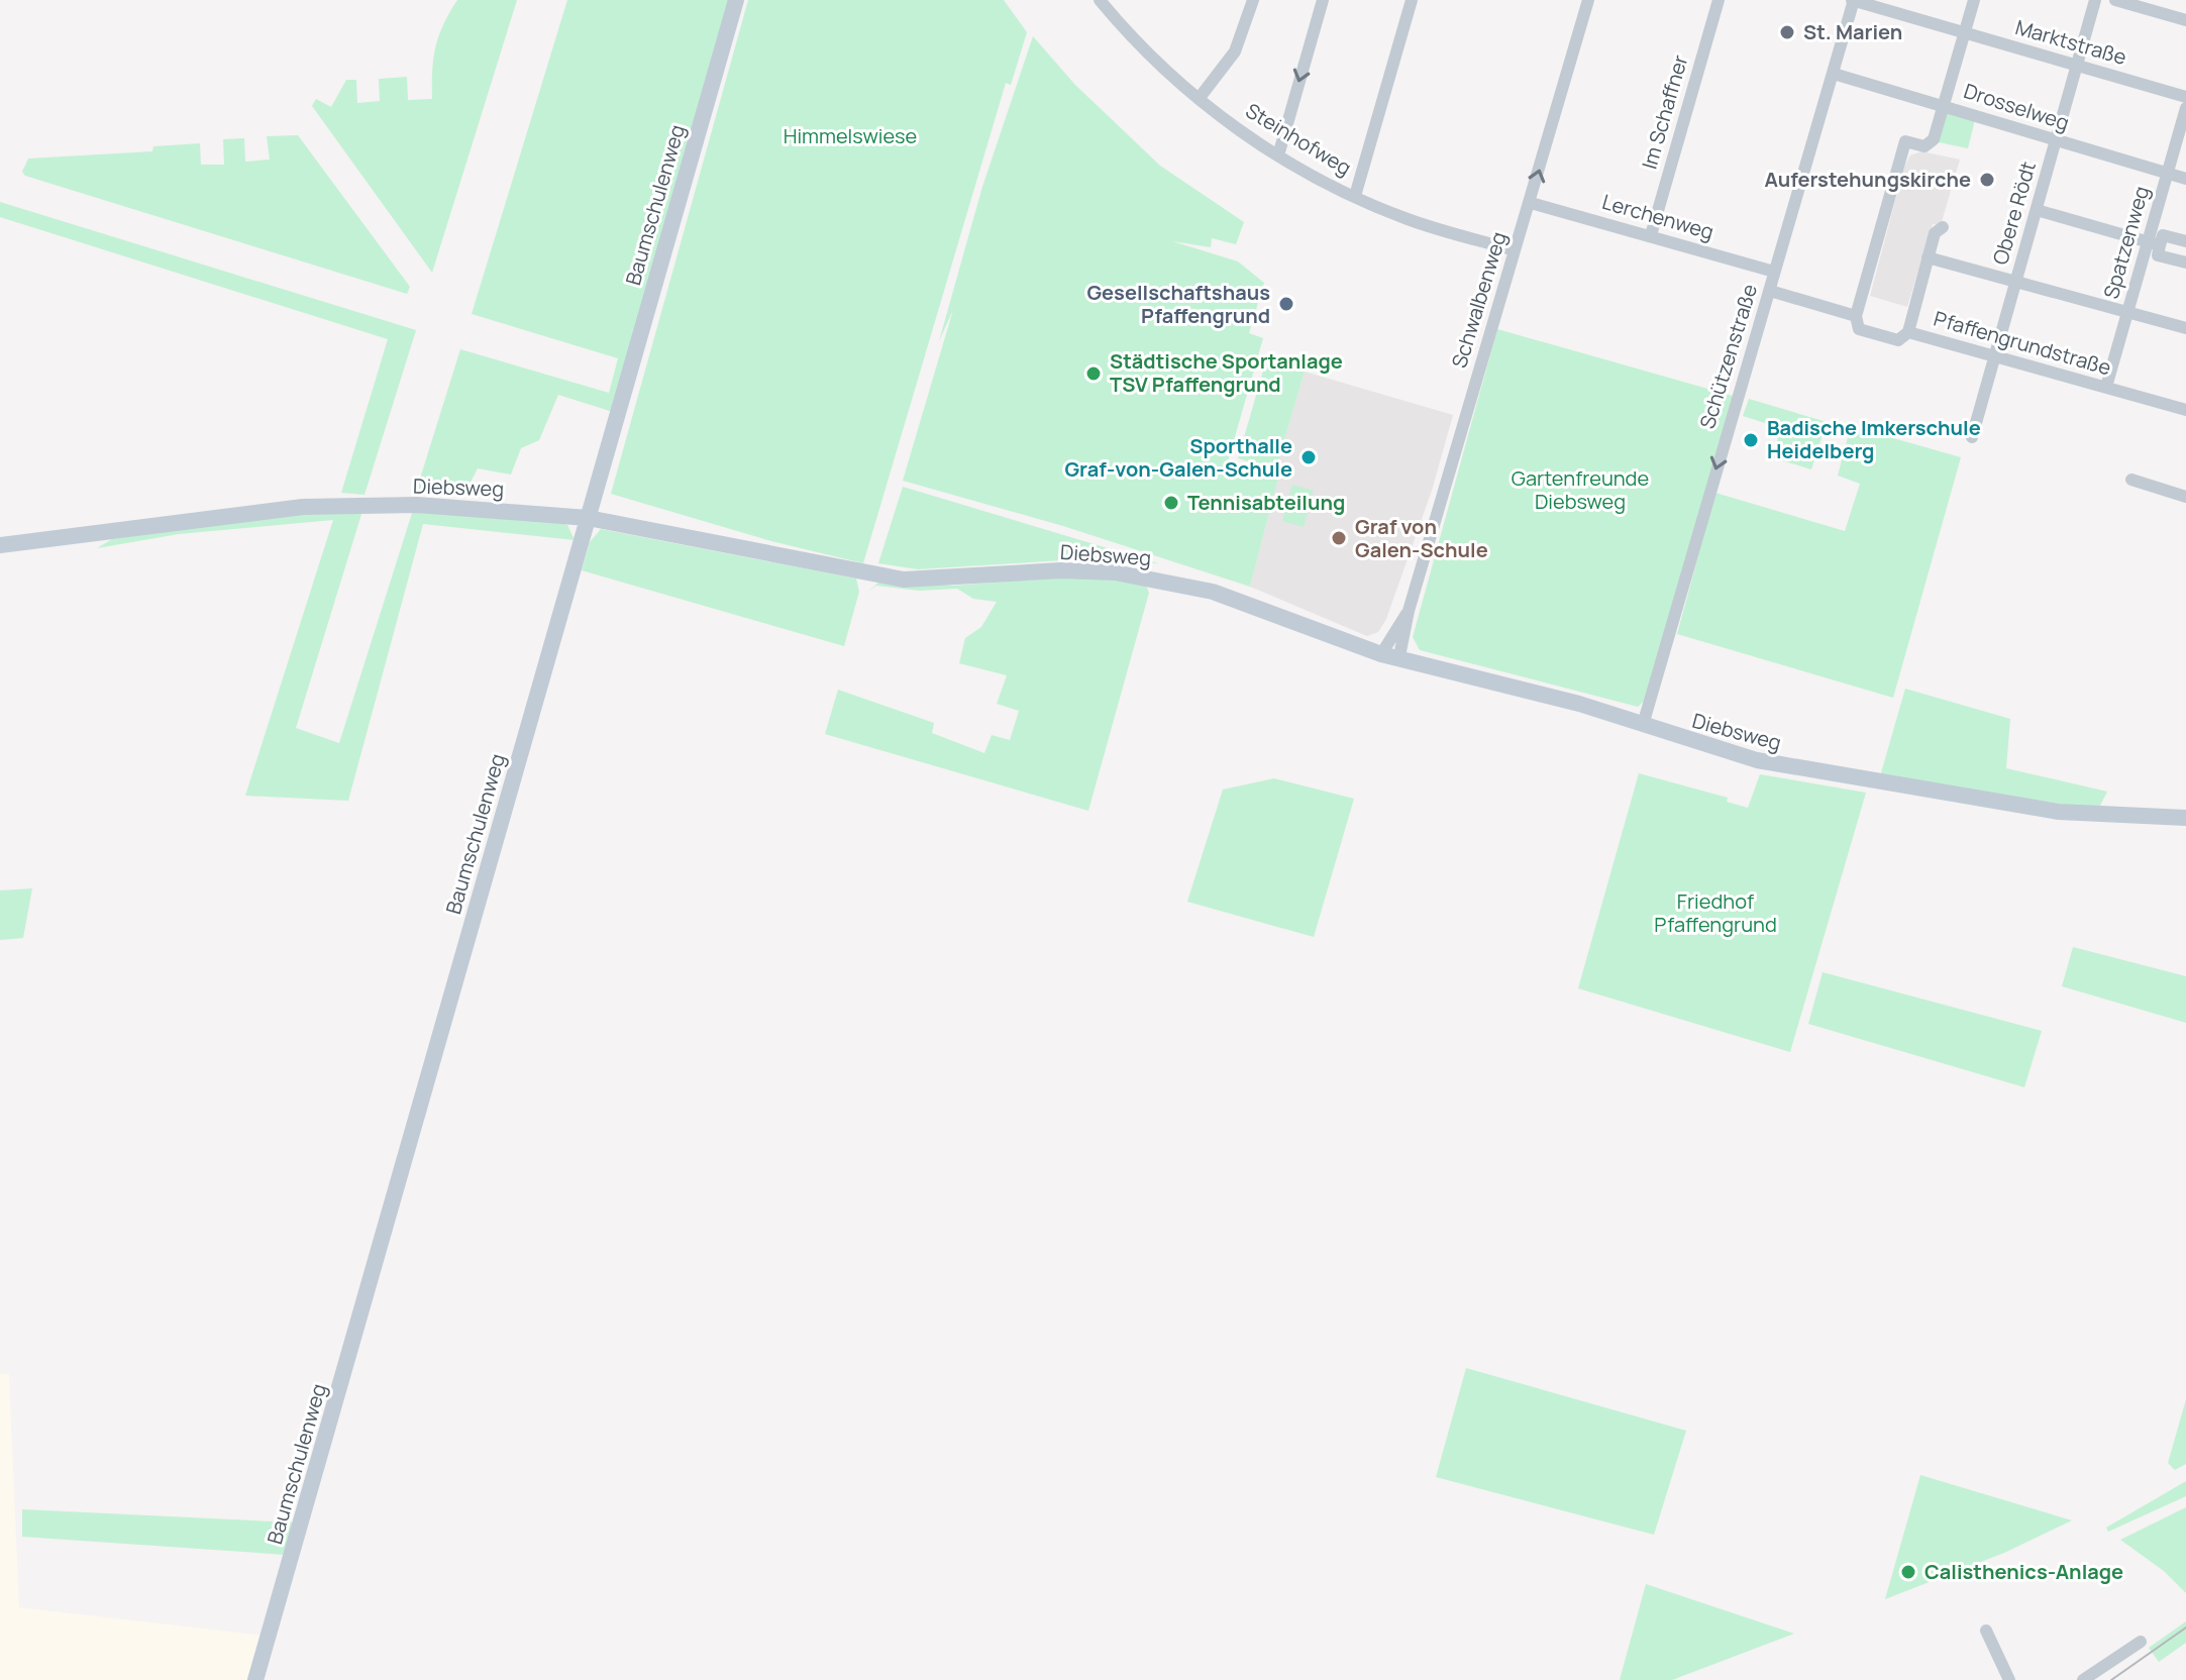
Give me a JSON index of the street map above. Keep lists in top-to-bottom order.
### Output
{
  "streets": {
    "main road": ["Baumschulenweg", "Diebsweg"],
    "street": [
      "Marktstraße",
      "Drosselweg",
      "Im Schaffner",
      "Steinhofweg",
      "Obere Rödt",
      "Lerchenweg",
      "Spatzenweg",
      "Schwalbenweg",
      "Pfaffengrundstraße",
      "Schützenstraße"
    ]
  },
  "crossings": [
    ["Marktstraße", "Obere Rödt"],
    ["Marktstraße", "Schützenstraße"],
    ["Drosselweg", "Obere Rödt"],
    ["Drosselweg", "Spatzenweg"],
    ["Drosselweg", "Schützenstraße"],
    ["Im Schaffner", "Lerchenweg"],
    ["Steinhofweg", "Schwalbenweg"],
    ["Baumschulenweg", "Diebsweg"],
    ["Obere Rödt", "Pfaffengrundstraße"],
    ["Lerchenweg", "Schwalbenweg"],
    ["Lerchenweg", "Schützenstraße"],
    ["Spatzenweg", "Pfaffengrundstraße"],
    ["Schwalbenweg", "Diebsweg"],
    ["Pfaffengrundstraße", "Schützenstraße"],
    ["Schützenstraße", "Diebsweg"]
  ],
  "one_way": ["Schützenstraße"],
  "parks": ["Himmelswiese", "Gartenfreunde Diebsweg", "Friedhof Pfaffengrund"],
  "places": [
    "St. Marien",
    "Auferstehungskirche",
    "Gesellschaftshaus Pfaffengrund",
    "Städtische Sportanlage TSV Pfaffengrund",
    "Badische Imkerschule Heidelberg",
    "Sporthalle Graf-von-Galen-Schule",
    "Tennisabteilung",
    "Graf von Galen-Schule",
    "Calisthenics-Anlage"
  ]
}
